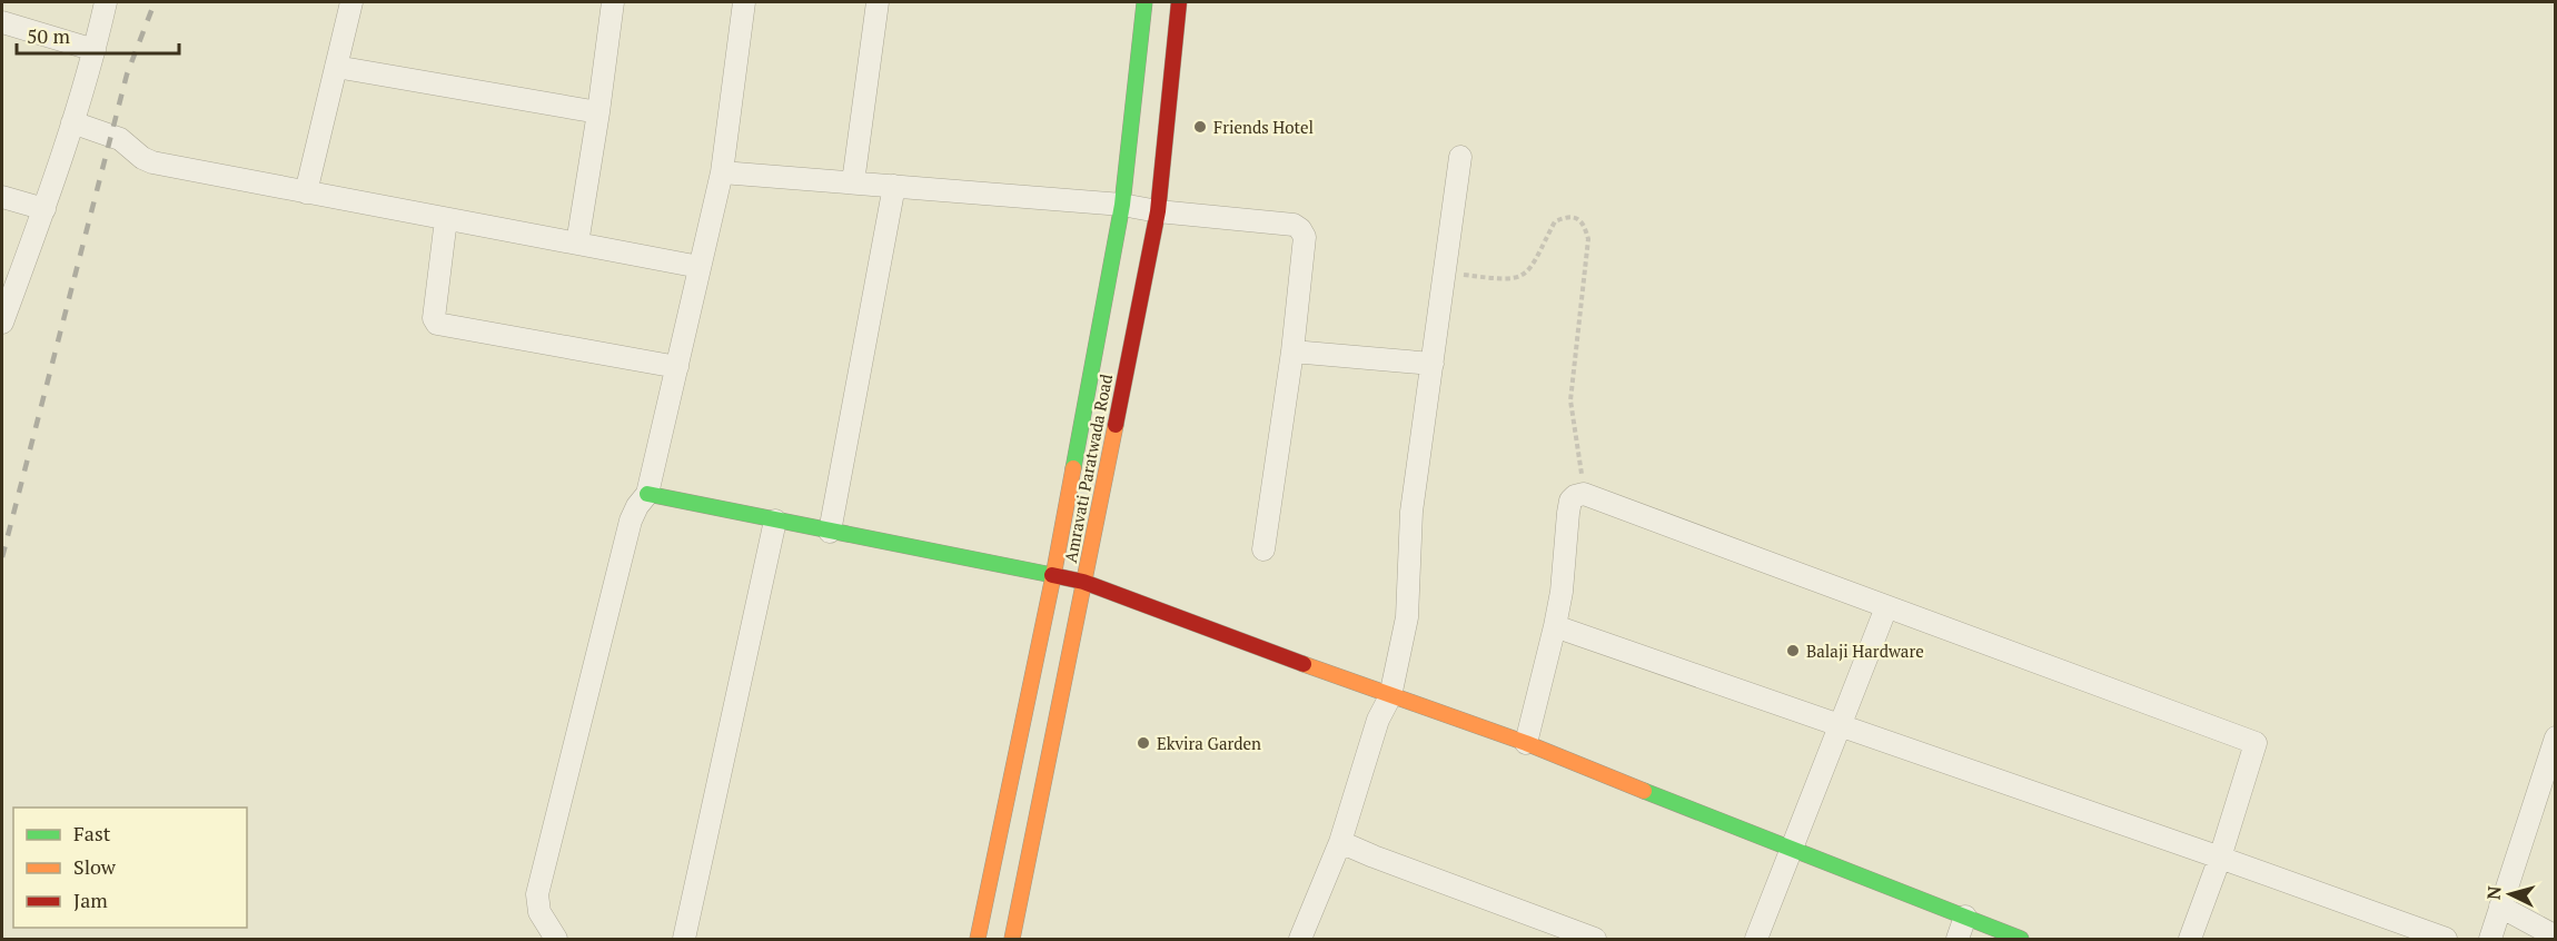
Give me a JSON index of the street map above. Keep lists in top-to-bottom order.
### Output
{
  "streets": {
    "main road": ["Amravati Paratwada Road"]
  },
  "places": ["Friends Hotel", "Balaji Hardware", "Ekvira Garden"],
  "legend": ["Fast", "Slow", "Jam"],
  "scale_bar": "50 m",
  "north": "left"
}
